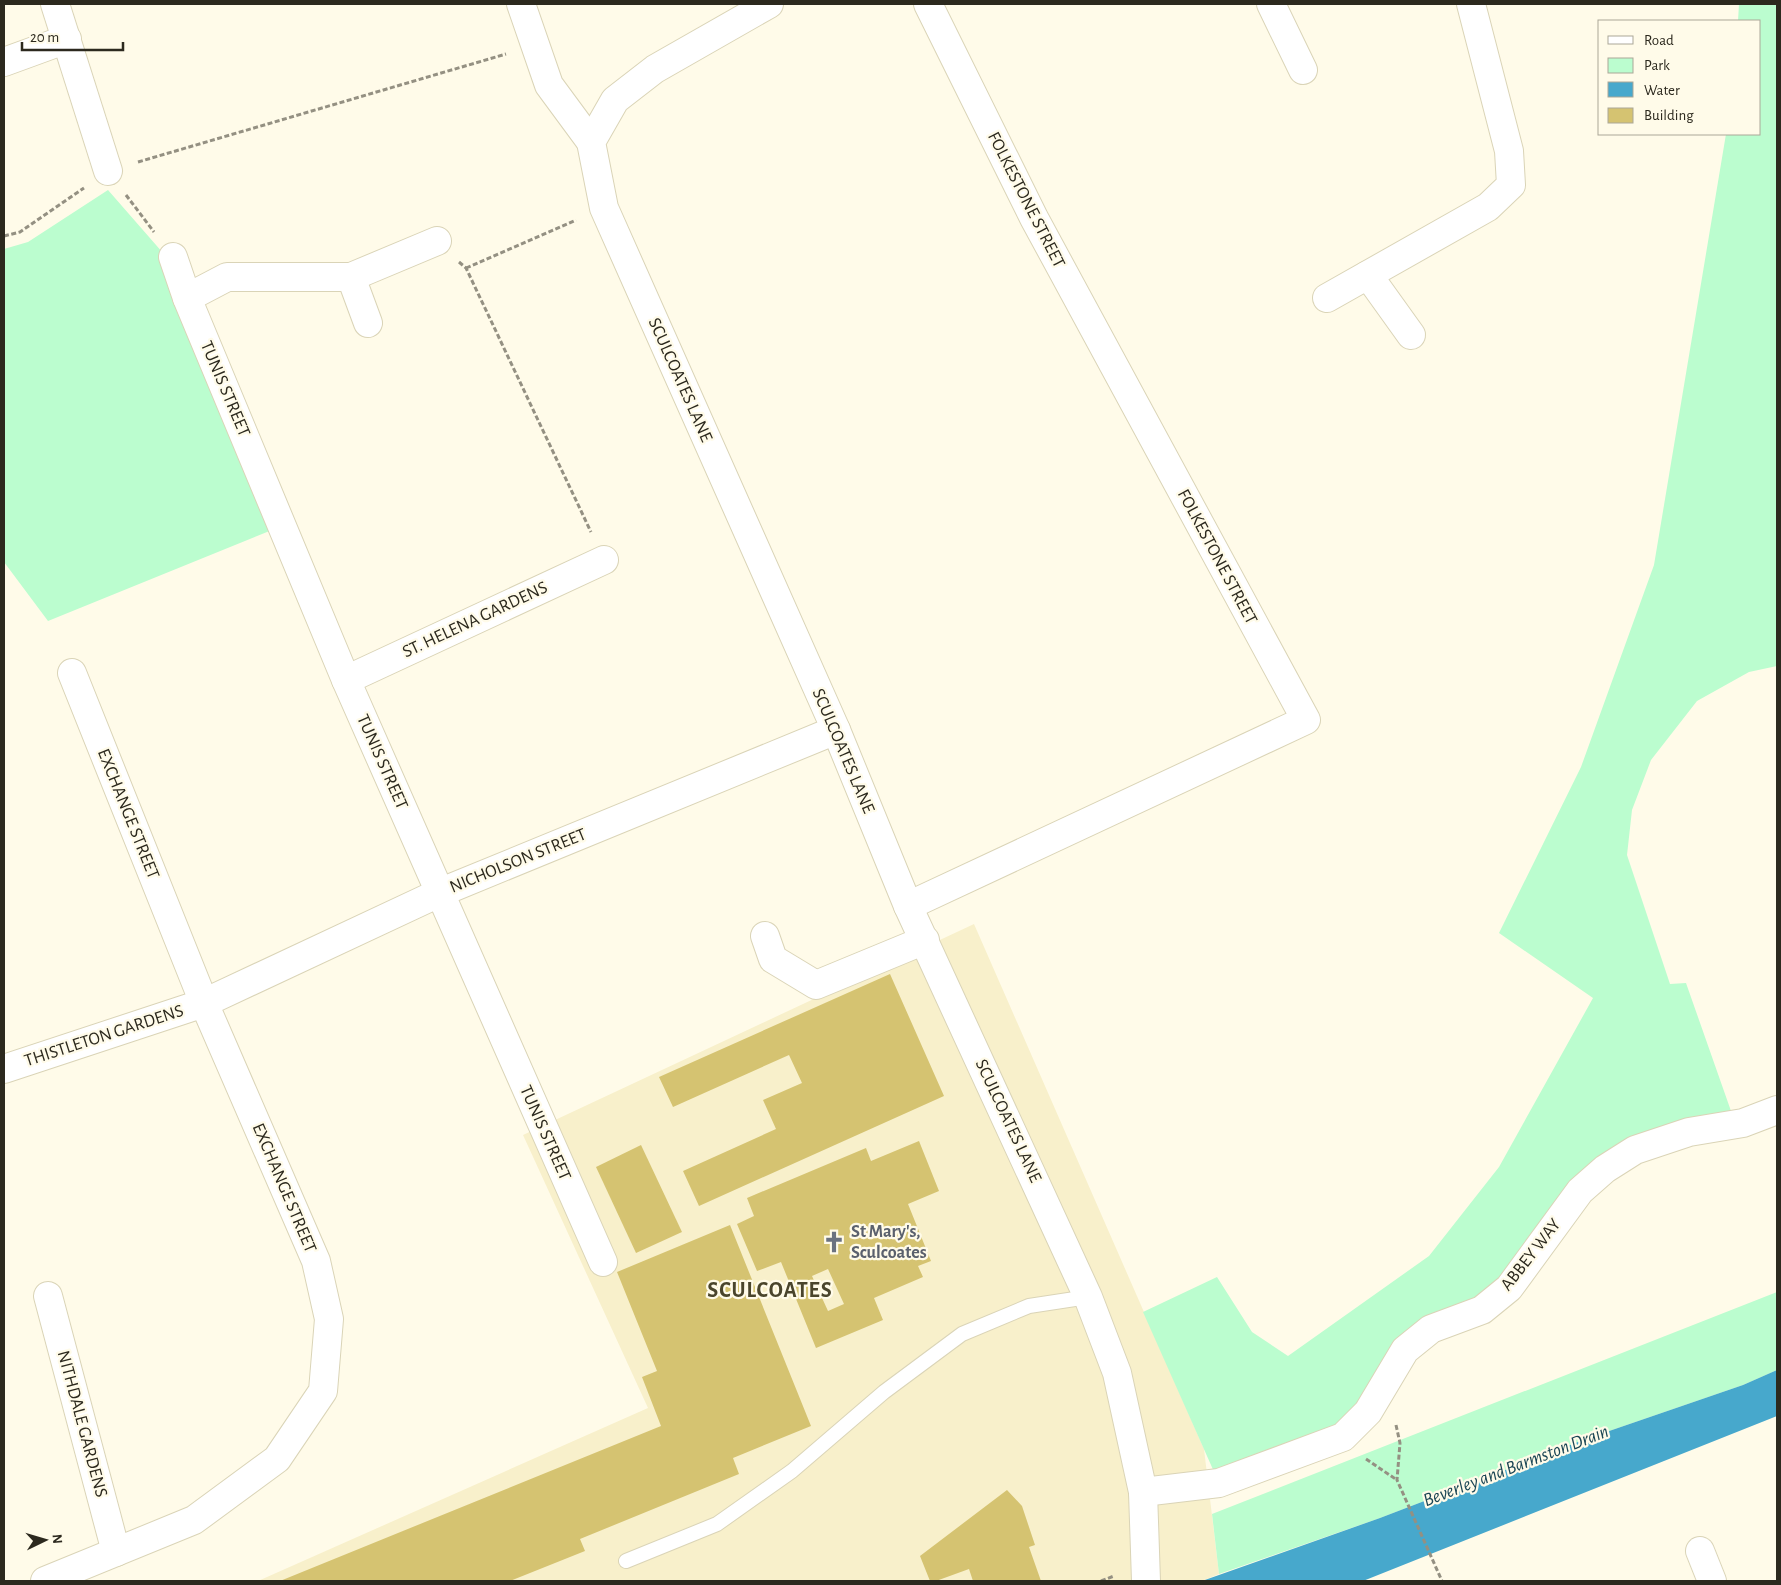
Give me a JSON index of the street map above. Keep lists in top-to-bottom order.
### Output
{
  "streets": {
    "street": [
      "FOLKESTONE STREET",
      "SCULCOATES LANE",
      "TUNIS STREET",
      "ST. HELENA GARDENS",
      "EXCHANGE STREET",
      "NICHOLSON STREET",
      "THISTLETON GARDENS",
      "ABBEY WAY",
      "NITHDALE GARDENS"
    ]
  },
  "crossings": [
    ["FOLKESTONE STREET", "SCULCOATES LANE"],
    ["SCULCOATES LANE", "NICHOLSON STREET"],
    ["SCULCOATES LANE", "ABBEY WAY"],
    ["TUNIS STREET", "ST. HELENA GARDENS"],
    ["TUNIS STREET", "NICHOLSON STREET"],
    ["EXCHANGE STREET", "NICHOLSON STREET"],
    ["EXCHANGE STREET", "THISTLETON GARDENS"],
    ["EXCHANGE STREET", "NITHDALE GARDENS"],
    ["NICHOLSON STREET", "THISTLETON GARDENS"]
  ],
  "districts": ["SCULCOATES"],
  "water": ["Beverley and Barmston Drain"],
  "places": {
    "church": ["St Mary's, Sculcoates"]
  },
  "legend": [
    "Road",
    "Park",
    "Water",
    "Building"
  ],
  "scale_bar": "20 m",
  "north": "right"
}
